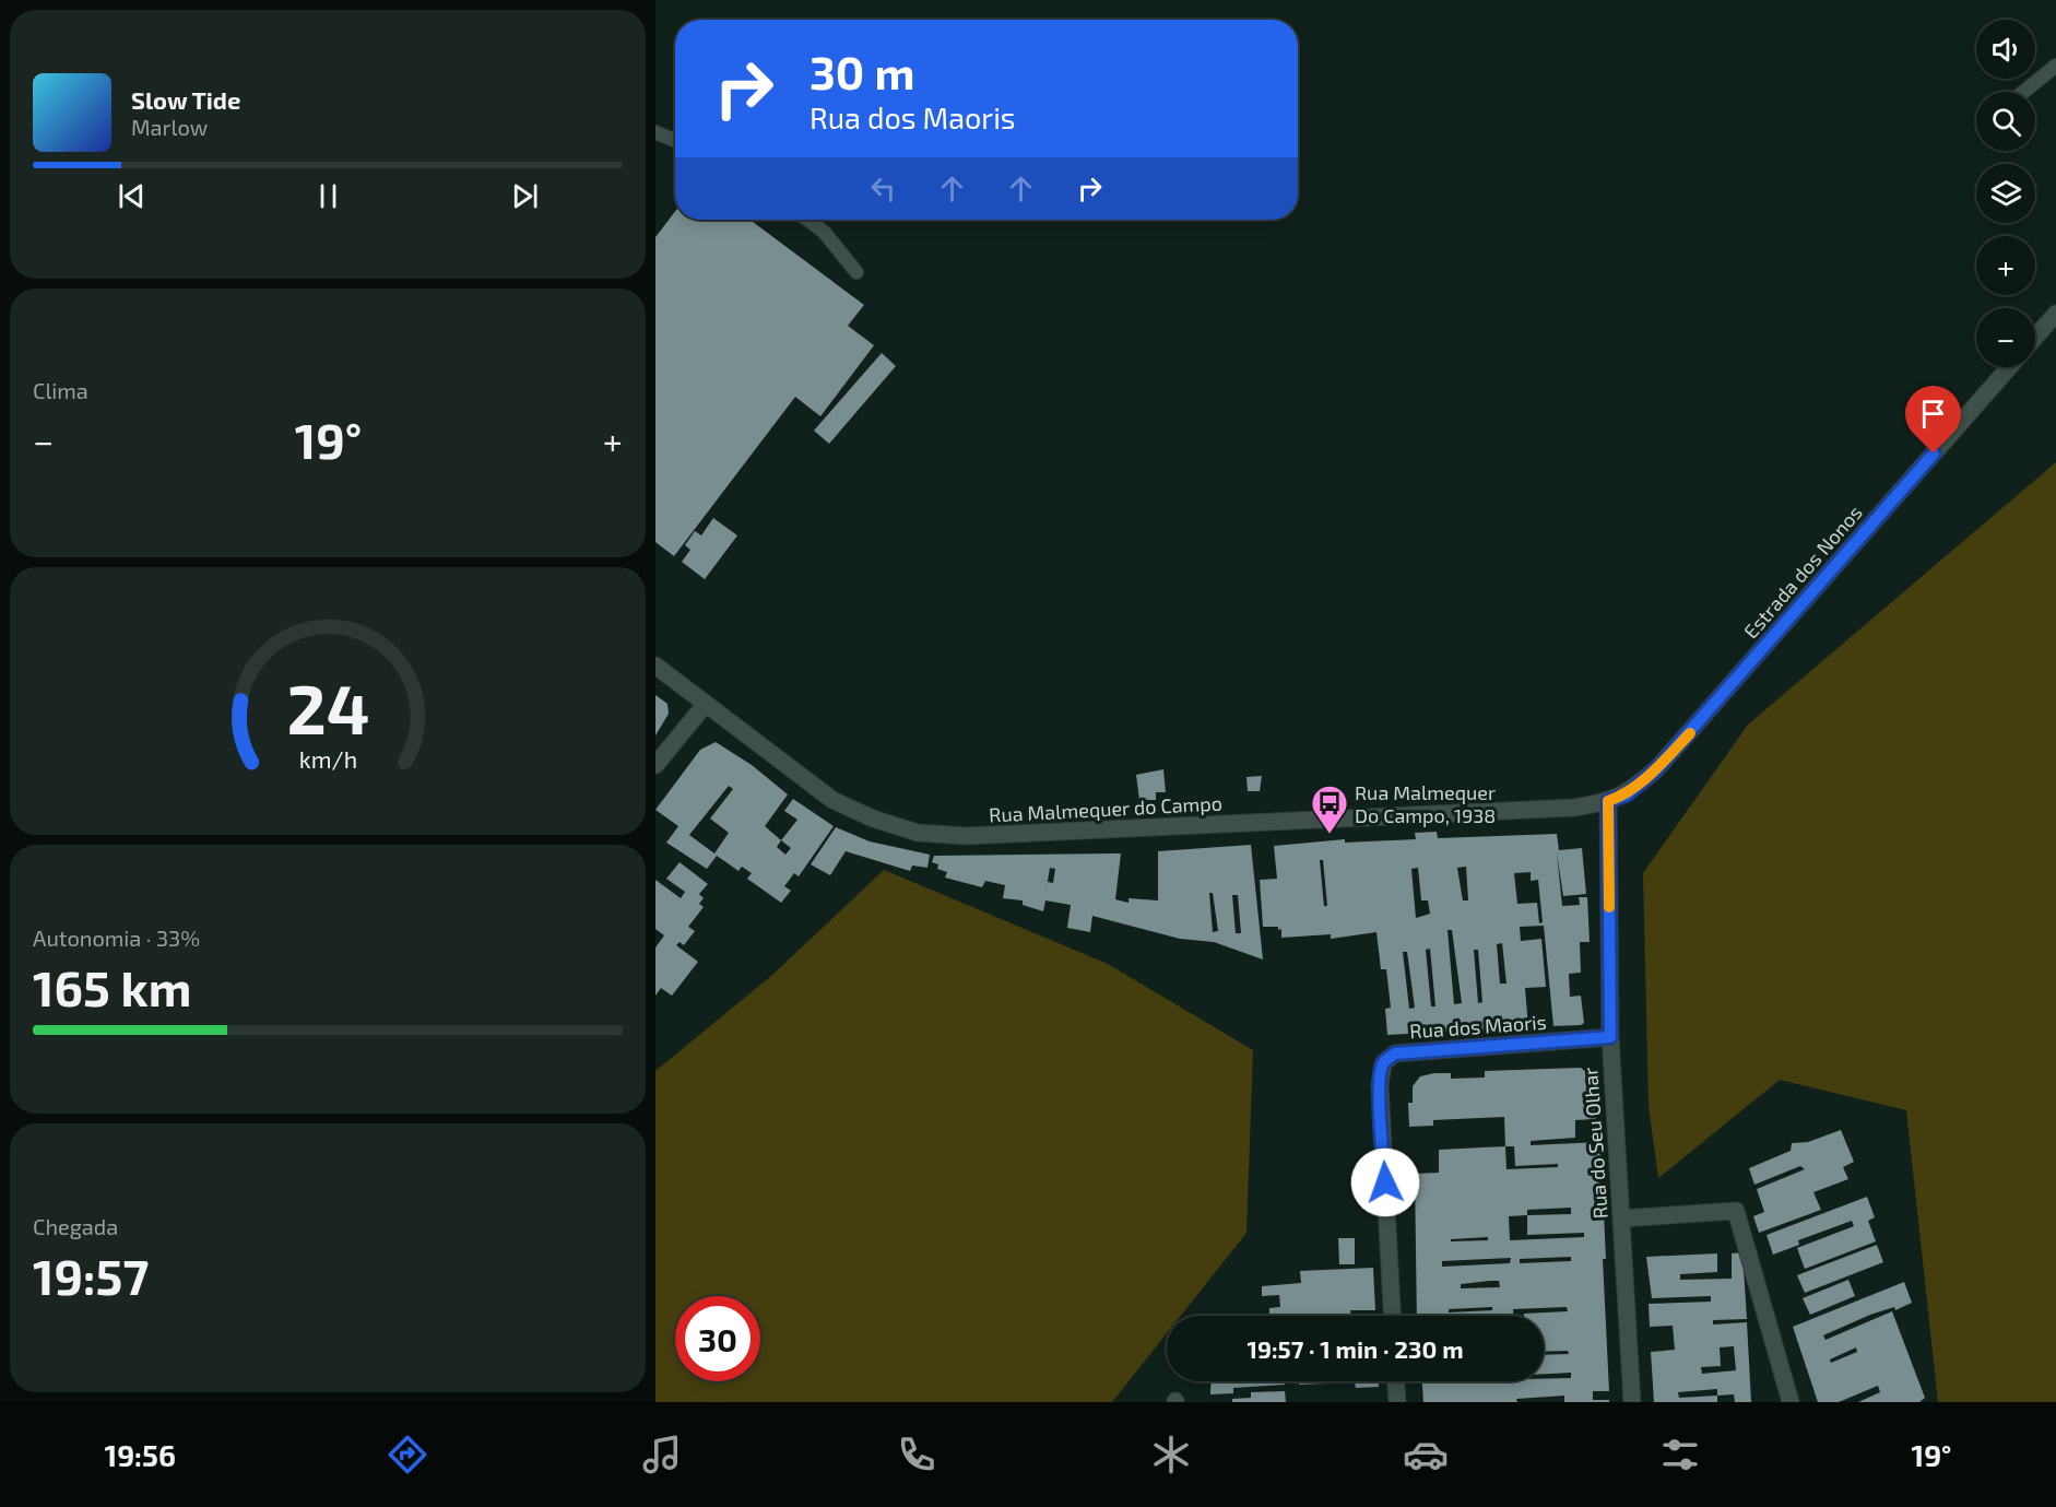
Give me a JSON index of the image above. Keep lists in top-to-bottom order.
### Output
{
  "streets": {
    "street": [
      "Estrada dos Nonos",
      "Rua Malmequer do Campo",
      "Rua dos Maoris",
      "Rua do Seu Olhar"
    ]
  },
  "crossings": [
    ["Estrada dos Nonos", "Rua Malmequer do Campo"],
    ["Estrada dos Nonos", "Rua do Seu Olhar"],
    ["Rua Malmequer do Campo", "Rua do Seu Olhar"],
    ["Rua dos Maoris", "Rua do Seu Olhar"]
  ],
  "places": {
    "bus stop": ["Rua Malmequer Do Campo, 1938"]
  },
  "page": {
    "map_buttons": ["+", "−"],
    "turn": ["30 m", "Rua dos Maoris"],
    "song": ["Slow Tide", "Marlow"],
    "tile": [
      "Clima",
      ["Autonomia · 33%", "165 km"],
      ["Chegada", "19:57"]
    ],
    "heat": ["−", "19°", "+"],
    "limit": "30",
    "trip": "19:57 · 1 min · 230 m",
    "tabs": ["19:56", "19°"],
    "gauge": ["24", "km/h"]
  }
}
